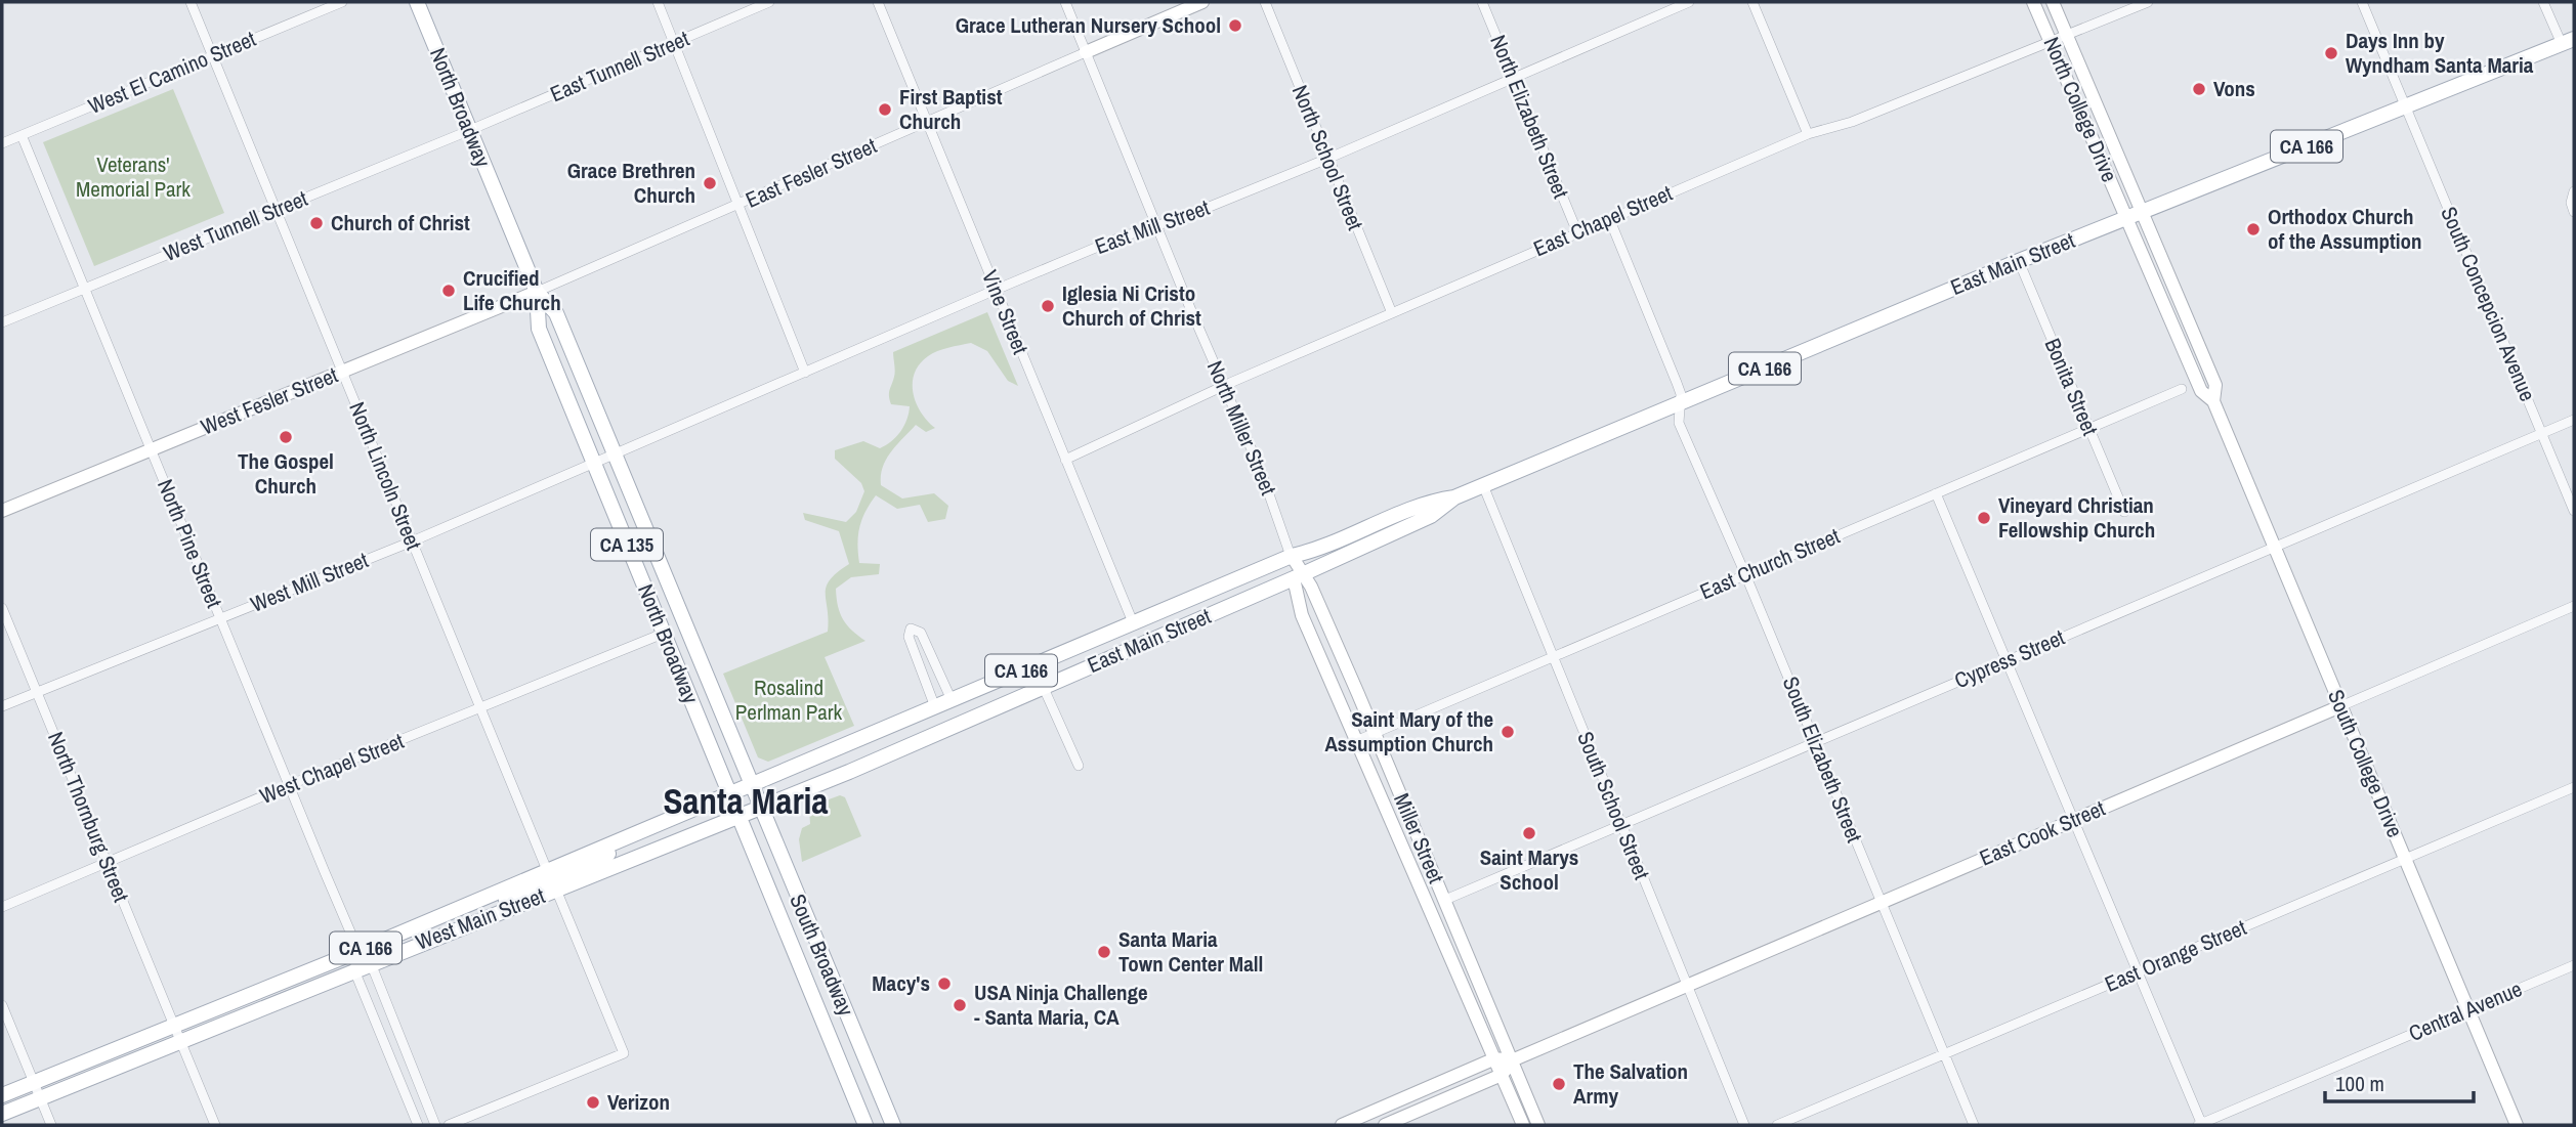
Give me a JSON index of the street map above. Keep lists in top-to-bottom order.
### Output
{
  "streets": {
    "main road": [
      "North Broadway",
      "CA 166",
      "East Main Street",
      "CA 135",
      "West Main Street",
      "South Broadway"
    ],
    "street": [
      "East Tunnell Street",
      "West El Camino Street",
      "North College Drive",
      "North Elizabeth Street",
      "North School Street",
      "East Fesler Street",
      "East Chapel Street",
      "West Tunnell Street",
      "East Mill Street",
      "South Concepcion Avenue",
      "Vine Street",
      "Bonita Street",
      "West Fesler Street",
      "North Miller Street",
      "North Lincoln Street",
      "North Pine Street",
      "East Church Street",
      "West Mill Street",
      "Cypress Street",
      "South Elizabeth Street",
      "South College Drive",
      "West Chapel Street",
      "South School Street",
      "North Thornburg Street",
      "East Cook Street",
      "Miller Street",
      "East Orange Street",
      "Central Avenue"
    ]
  },
  "crossings": [
    ["East Tunnell Street", "North Broadway"],
    ["East Tunnell Street", "West Tunnell Street"],
    ["West El Camino Street", "North Lincoln Street"],
    ["West El Camino Street", "North Pine Street"],
    ["North Broadway", "East Fesler Street"],
    ["North Broadway", "West Tunnell Street"],
    ["North Broadway", "East Mill Street"],
    ["North Broadway", "East Main Street"],
    ["North Broadway", "West Fesler Street"],
    ["North Broadway", "West Mill Street"],
    ["North Broadway", "West Chapel Street"],
    ["North Broadway", "West Main Street"],
    ["North Broadway", "South Broadway"],
    ["North College Drive", "East Chapel Street"],
    ["North College Drive", "East Main Street"],
    ["North College Drive", "South College Drive"],
    ["North Elizabeth Street", "East Chapel Street"],
    ["North Elizabeth Street", "East Mill Street"],
    ["North School Street", "East Chapel Street"],
    ["North School Street", "East Mill Street"],
    ["East Fesler Street", "Vine Street"],
    ["East Fesler Street", "West Fesler Street"],
    ["East Fesler Street", "North Miller Street"],
    ["East Chapel Street", "Vine Street"],
    ["East Chapel Street", "North Miller Street"],
    ["West Tunnell Street", "North Lincoln Street"],
    ["West Tunnell Street", "North Pine Street"],
    ["East Mill Street", "Vine Street"],
    ["East Mill Street", "North Miller Street"],
    ["East Mill Street", "West Mill Street"],
    ["East Main Street", "South Concepcion Avenue"],
    ["East Main Street", "Vine Street"],
    ["East Main Street", "Bonita Street"],
    ["East Main Street", "North Miller Street"],
    ["East Main Street", "South Elizabeth Street"],
    ["East Main Street", "South College Drive"],
    ["East Main Street", "South School Street"],
    ["East Main Street", "Miller Street"],
    ["East Main Street", "West Main Street"],
    ["East Main Street", "South Broadway"],
    ["South Concepcion Avenue", "Cypress Street"],
    ["Bonita Street", "East Church Street"],
    ["West Fesler Street", "North Lincoln Street"],
    ["West Fesler Street", "North Pine Street"],
    ["North Miller Street", "Miller Street"],
    ["North Lincoln Street", "West Mill Street"],
    ["North Lincoln Street", "West Chapel Street"],
    ["North Lincoln Street", "West Main Street"],
    ["North Pine Street", "West Mill Street"],
    ["North Pine Street", "West Chapel Street"],
    ["North Pine Street", "West Main Street"],
    ["East Church Street", "South Elizabeth Street"],
    ["East Church Street", "South School Street"],
    ["East Church Street", "Miller Street"],
    ["West Mill Street", "North Thornburg Street"],
    ["Cypress Street", "South Elizabeth Street"],
    ["Cypress Street", "South College Drive"],
    ["Cypress Street", "South School Street"],
    ["Cypress Street", "Miller Street"],
    ["South Elizabeth Street", "East Cook Street"],
    ["South Elizabeth Street", "East Orange Street"],
    ["South College Drive", "East Cook Street"],
    ["South College Drive", "East Orange Street"],
    ["South College Drive", "Central Avenue"],
    ["West Chapel Street", "North Thornburg Street"],
    ["South School Street", "East Cook Street"],
    ["North Thornburg Street", "West Main Street"],
    ["East Cook Street", "Miller Street"],
    ["West Main Street", "South Broadway"]
  ],
  "districts": ["Santa Maria"],
  "parks": ["Veterans' Memorial Park", "Rosalind Perlman Park"],
  "places": [
    "Grace Lutheran Nursery School",
    "Days Inn by Wyndham Santa Maria",
    "Vons",
    "First Baptist Church",
    "Grace Brethren Church",
    "Church of Christ",
    "Orthodox Church of the Assumption",
    "Crucified Life Church",
    "Iglesia Ni Cristo Church of Christ",
    "The Gospel Church",
    "Vineyard Christian Fellowship Church",
    "Saint Mary of the Assumption Church",
    "Saint Marys School",
    "Santa Maria Town Center Mall",
    "Macy's",
    "USA Ninja Challenge - Santa Maria, CA",
    "The Salvation Army",
    "Verizon"
  ],
  "scale_bar": "100 m"
}
